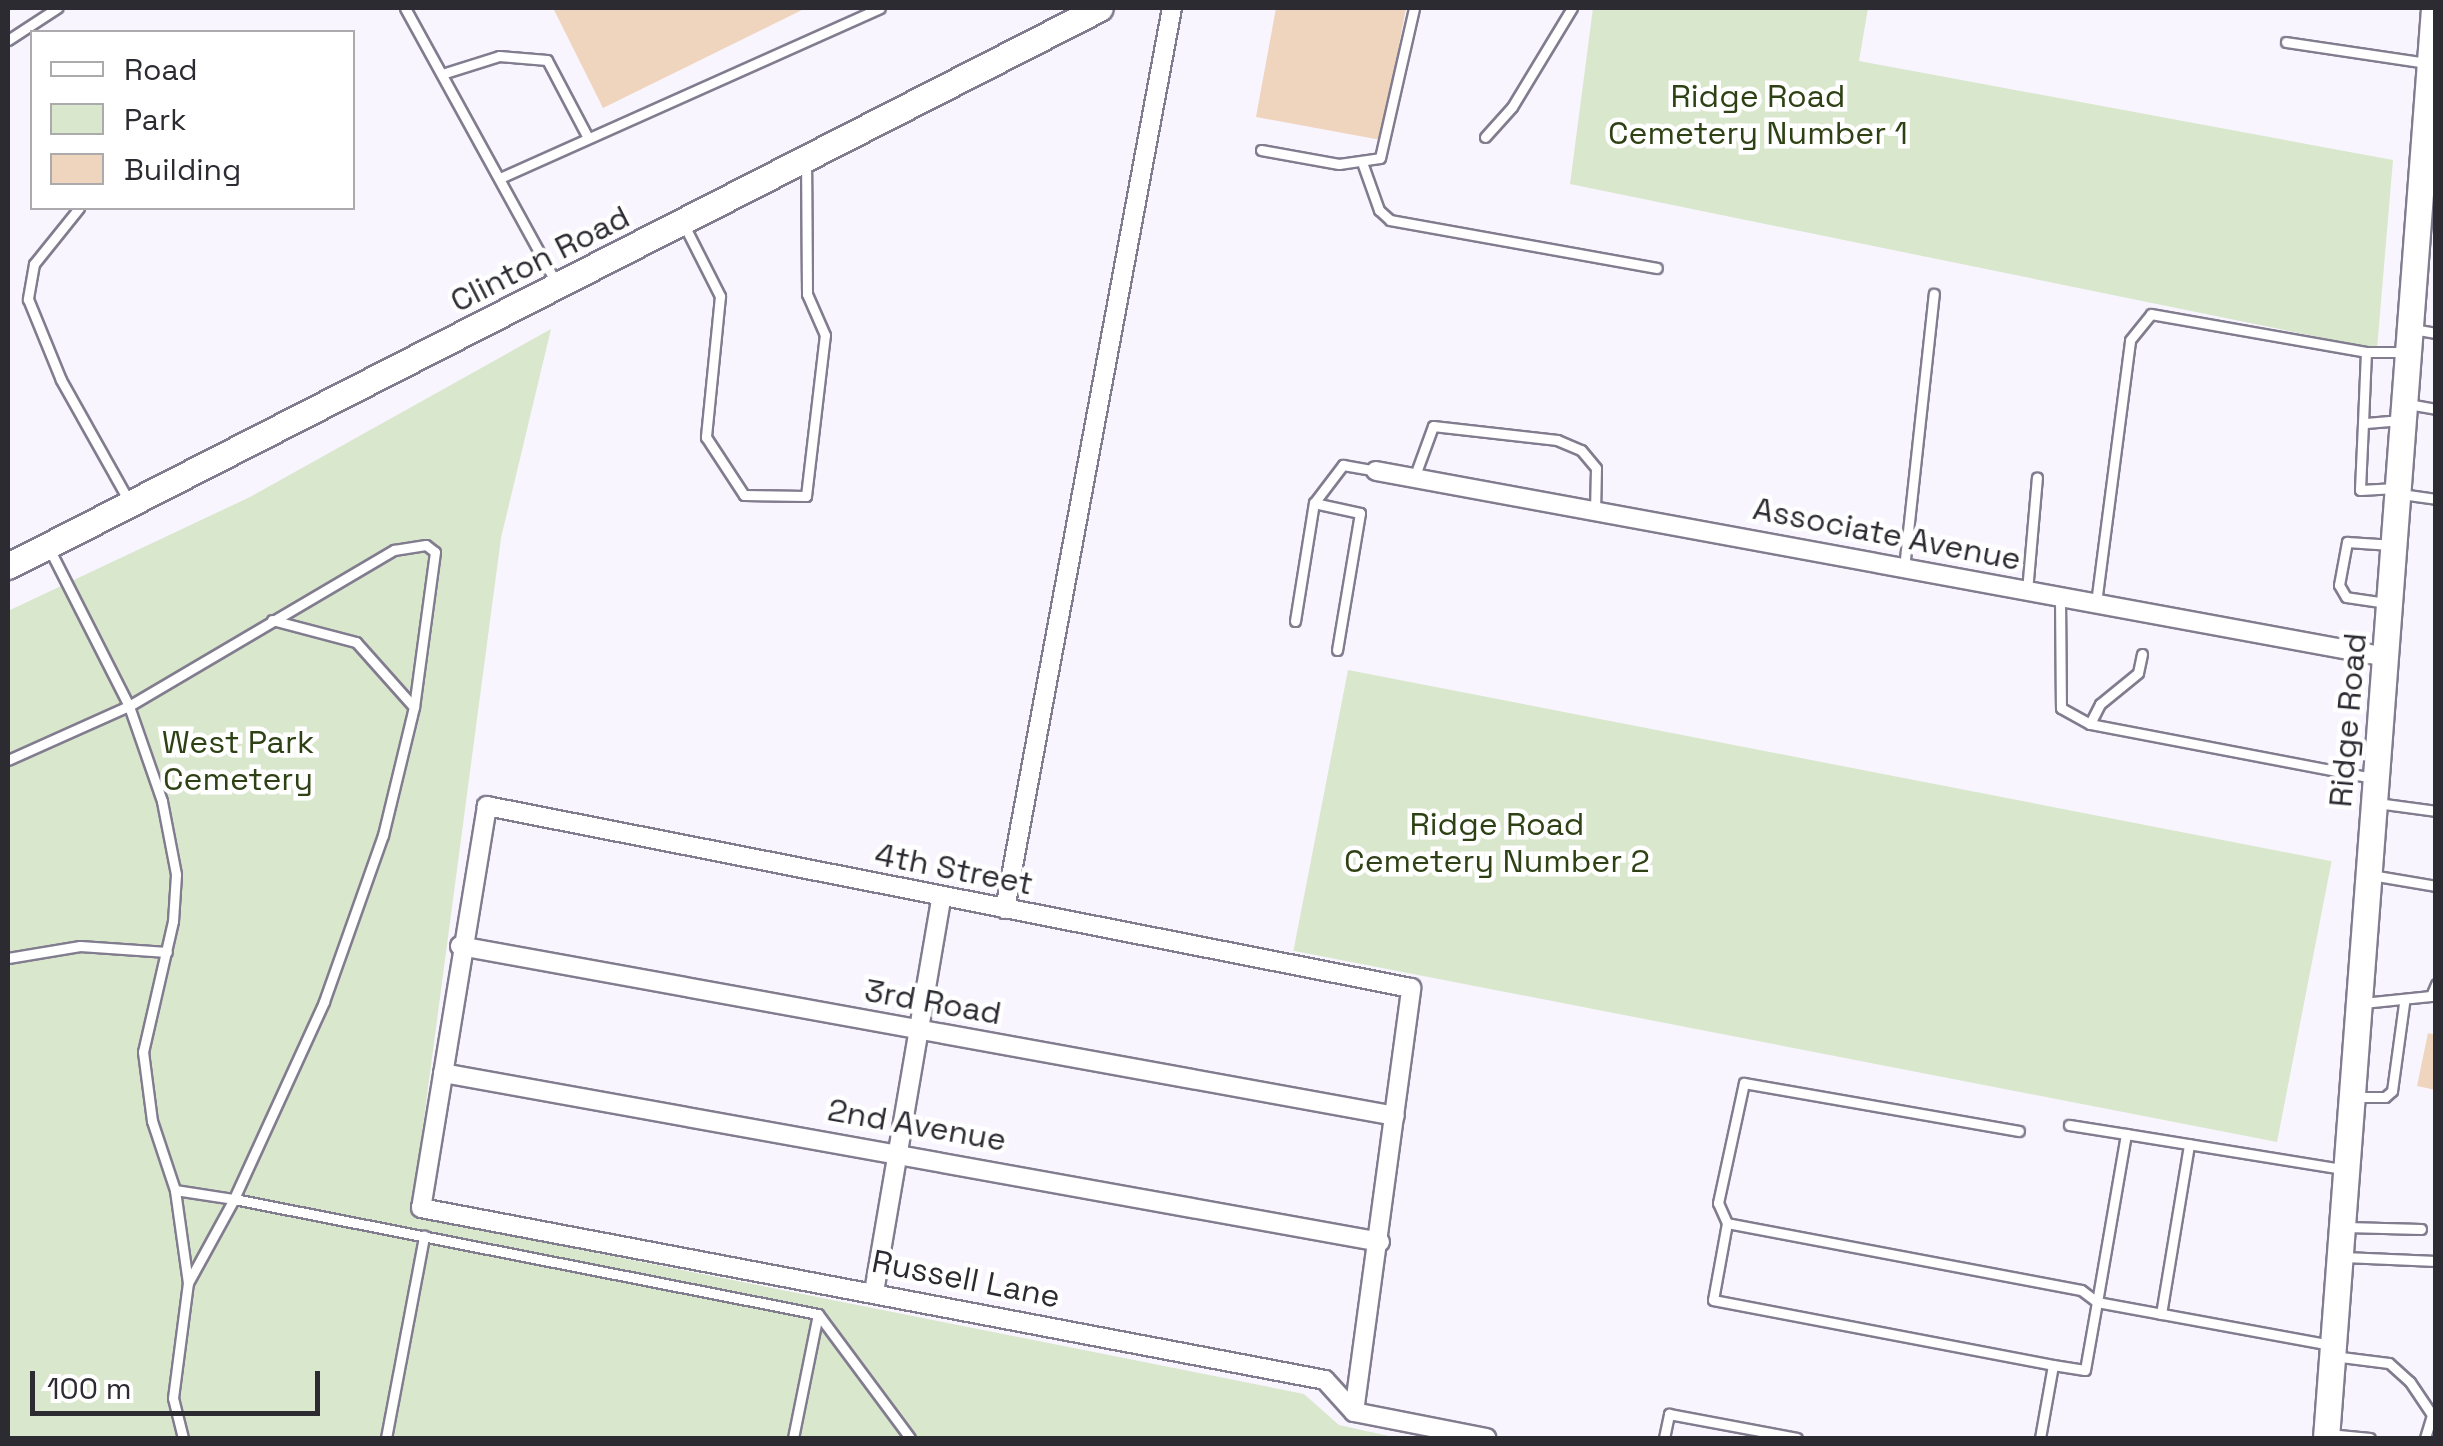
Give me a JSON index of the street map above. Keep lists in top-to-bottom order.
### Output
{
  "streets": {
    "main road": ["Clinton Road", "Ridge Road"],
    "street": [
      "Associate Avenue",
      "4th Street",
      "3rd Road",
      "2nd Avenue",
      "Russell Lane"
    ]
  },
  "crossings": [
    ["Associate Avenue", "Ridge Road"],
    ["4th Street", "3rd Road"],
    ["2nd Avenue", "Russell Lane"]
  ],
  "parks": ["Ridge Road Cemetery Number 1", "West Park Cemetery", "Ridge Road Cemetery Number 2"],
  "legend": ["Road", "Park", "Building"],
  "scale_bar": "100 m"
}
